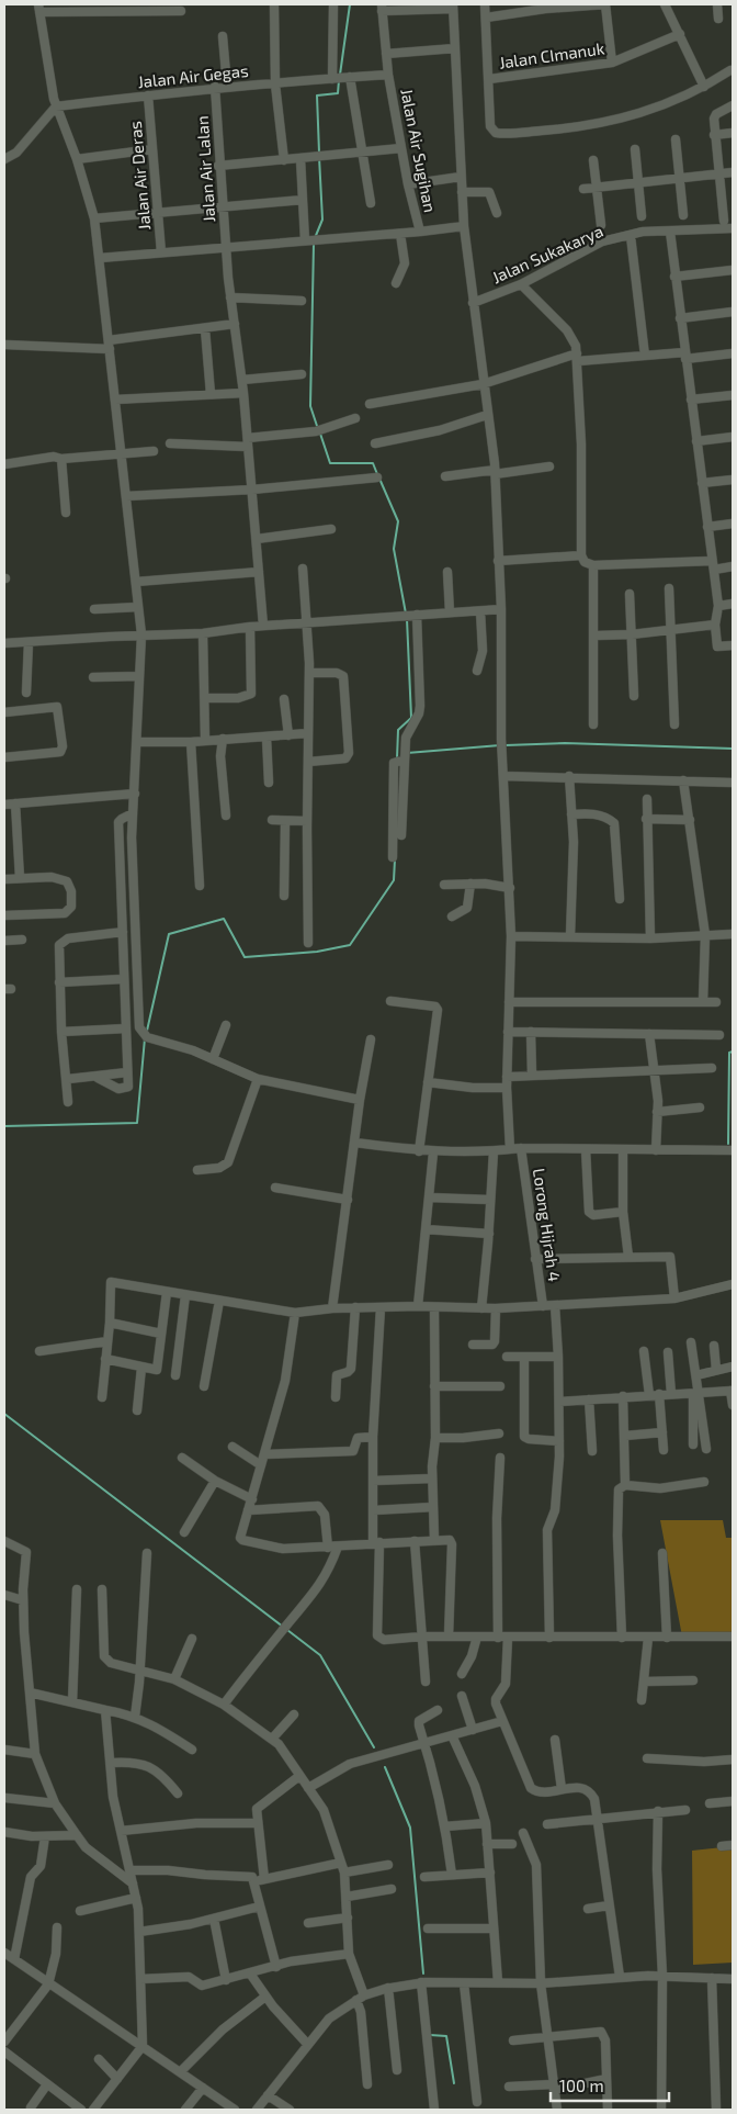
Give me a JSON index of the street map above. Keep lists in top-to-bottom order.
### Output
{
  "streets": {
    "street": [
      "Jalan CImanuk",
      "Jalan Air Gegas",
      "Jalan Air Sugihan",
      "Jalan Air Lalan",
      "Jalan Air Deras",
      "Jalan Sukakarya",
      "Lorong Hijrah 4"
    ]
  },
  "crossings": [
    ["Jalan Air Gegas", "Jalan Air Sugihan"],
    ["Jalan Air Gegas", "Jalan Air Lalan"],
    ["Jalan Air Gegas", "Jalan Air Deras"]
  ],
  "scale_bar": "100 m"
}
